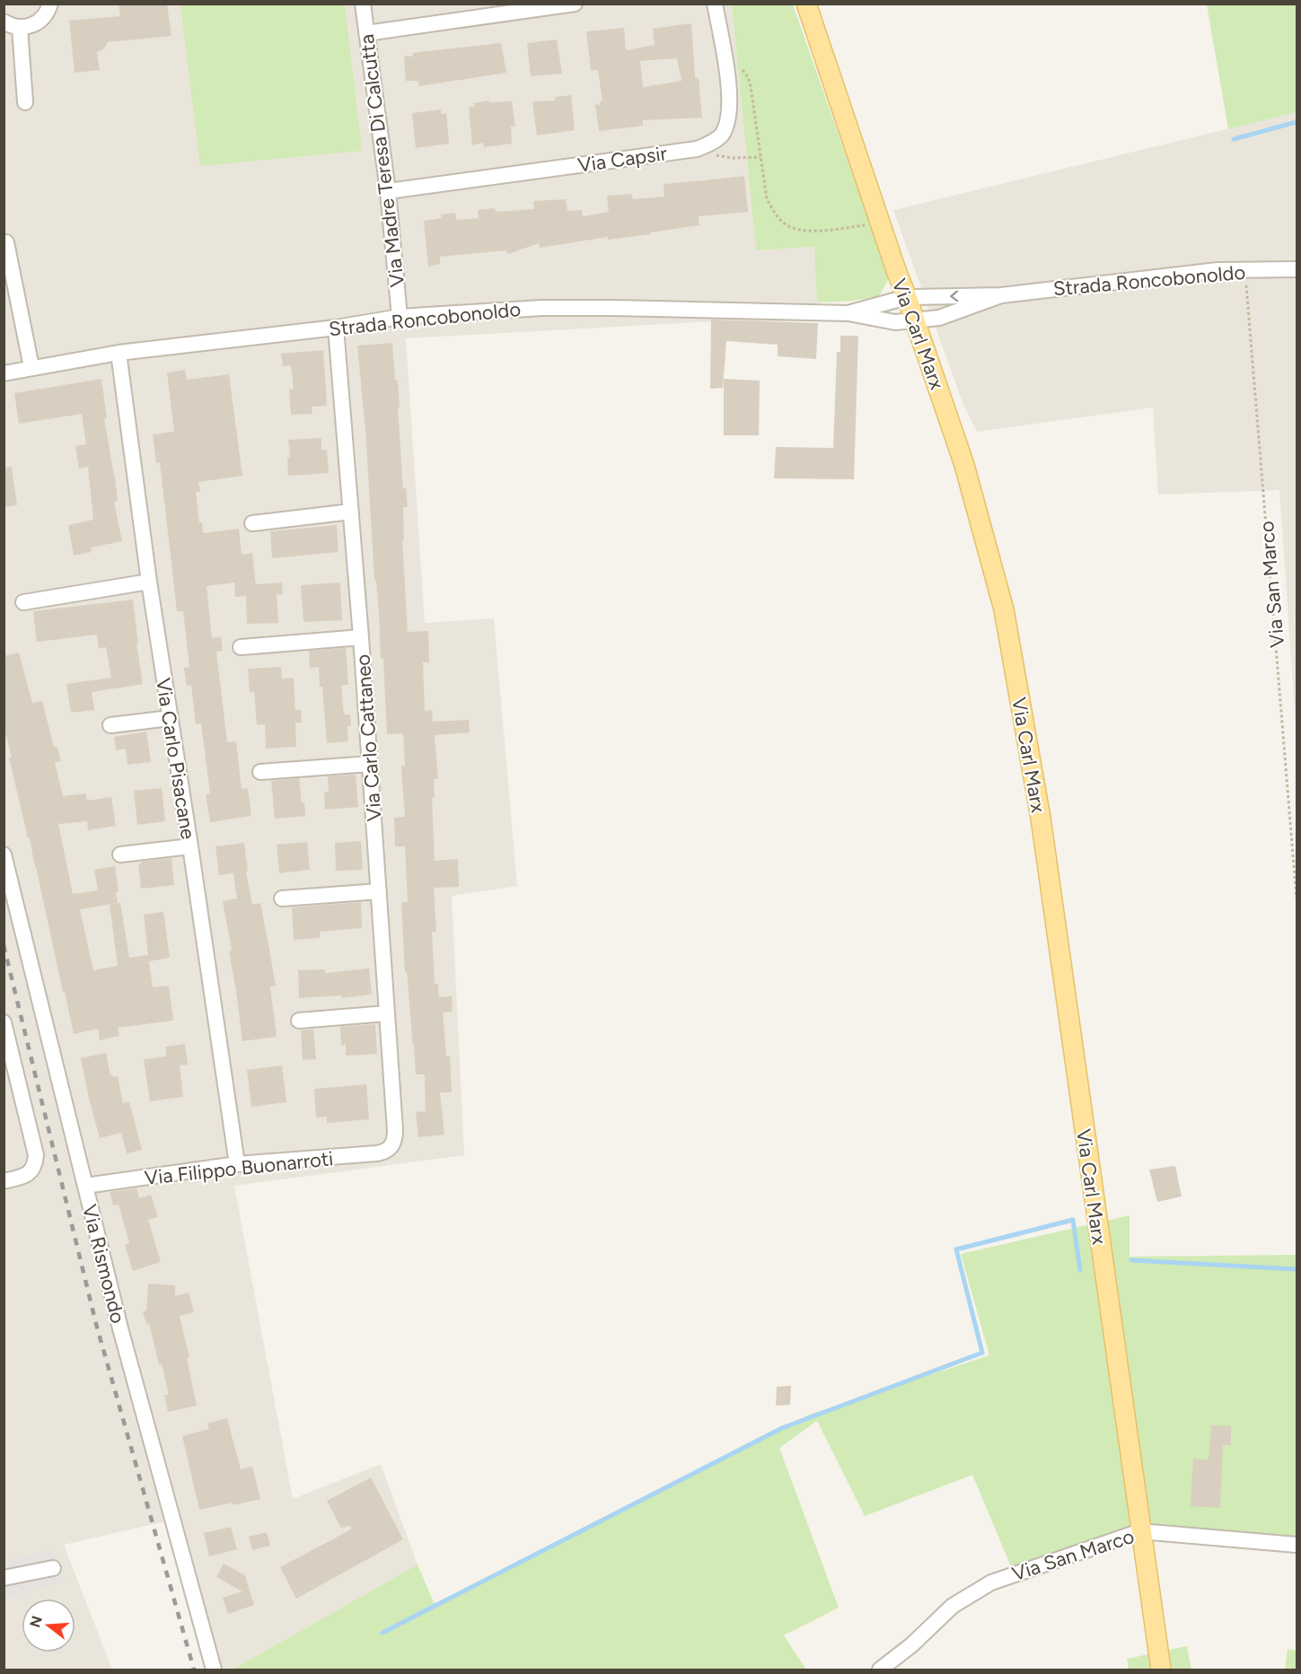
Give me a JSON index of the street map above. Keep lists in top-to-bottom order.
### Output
{
  "streets": {
    "main road": ["Via Carl Marx"],
    "street": [
      "Via Capsir",
      "Via Madre Teresa Di Calcutta",
      "Strada Roncobonoldo",
      "Via San Marco",
      "Via Carlo Cattaneo",
      "Via Carlo Pisacane",
      "Via Filippo Buonarroti",
      "Via Rismondo"
    ]
  },
  "crossings": [
    ["Via Capsir", "Via Madre Teresa Di Calcutta"],
    ["Via Madre Teresa Di Calcutta", "Strada Roncobonoldo"],
    ["Strada Roncobonoldo", "Via Carl Marx"],
    ["Strada Roncobonoldo", "Via San Marco"],
    ["Strada Roncobonoldo", "Via Carlo Cattaneo"],
    ["Strada Roncobonoldo", "Via Carlo Pisacane"],
    ["Via Carl Marx", "Via San Marco"],
    ["Via Carlo Cattaneo", "Via Filippo Buonarroti"],
    ["Via Carlo Pisacane", "Via Filippo Buonarroti"],
    ["Via Filippo Buonarroti", "Via Rismondo"]
  ],
  "north": "left"
}
